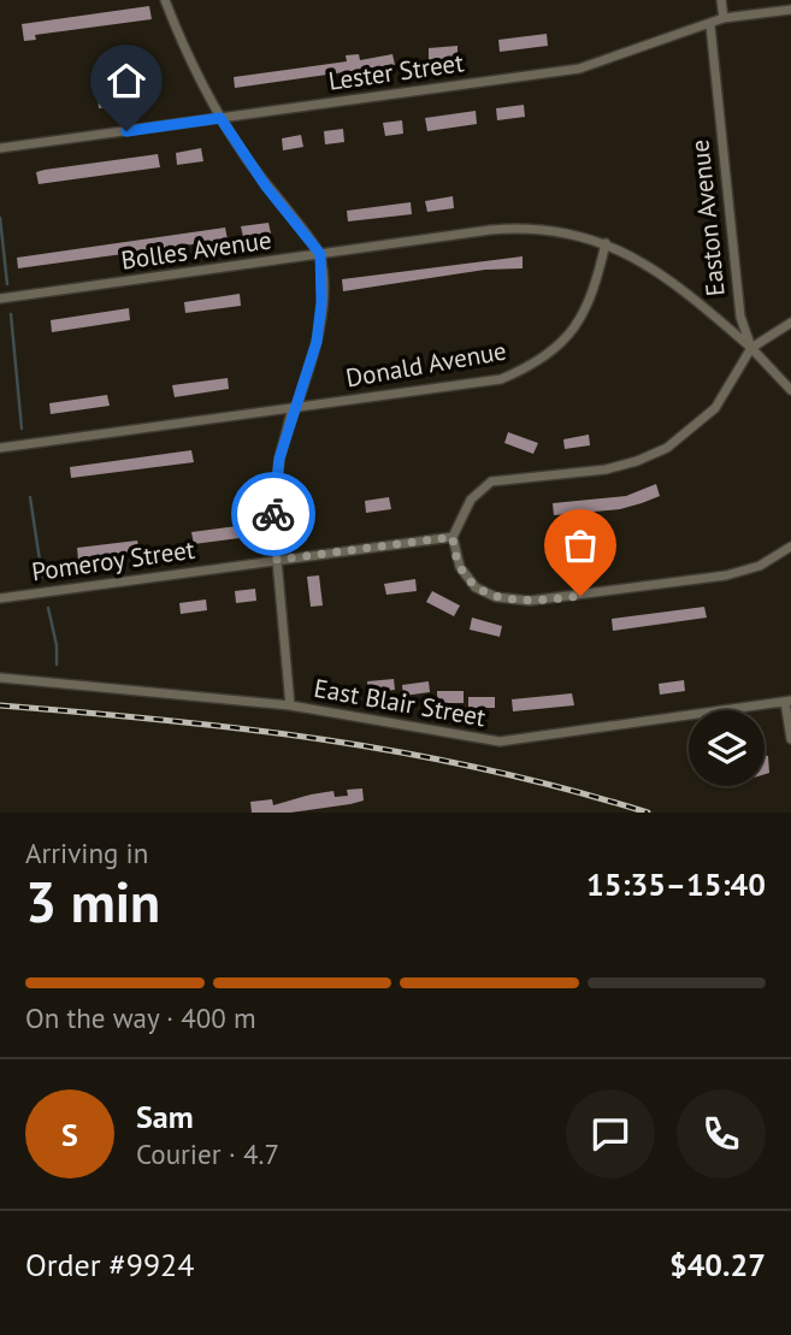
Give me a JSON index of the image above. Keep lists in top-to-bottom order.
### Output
{
  "streets": {
    "street": [
      "Lester Street",
      "Easton Avenue",
      "Bolles Avenue",
      "Donald Avenue",
      "Pomeroy Street",
      "East Blair Street"
    ]
  },
  "crossings": [
    ["Lester Street", "Easton Avenue"],
    ["Easton Avenue", "Bolles Avenue"],
    ["Bolles Avenue", "Donald Avenue"]
  ],
  "page": {
    "heading": ["3 min", "Arriving in", "15:35–15:40"],
    "panel": [
      "Sam",
      "Courier · 4.7",
      "Order #9924",
      "$40.27"
    ],
    "bar": "On the way · 400 m",
    "round": "S"
  }
}
